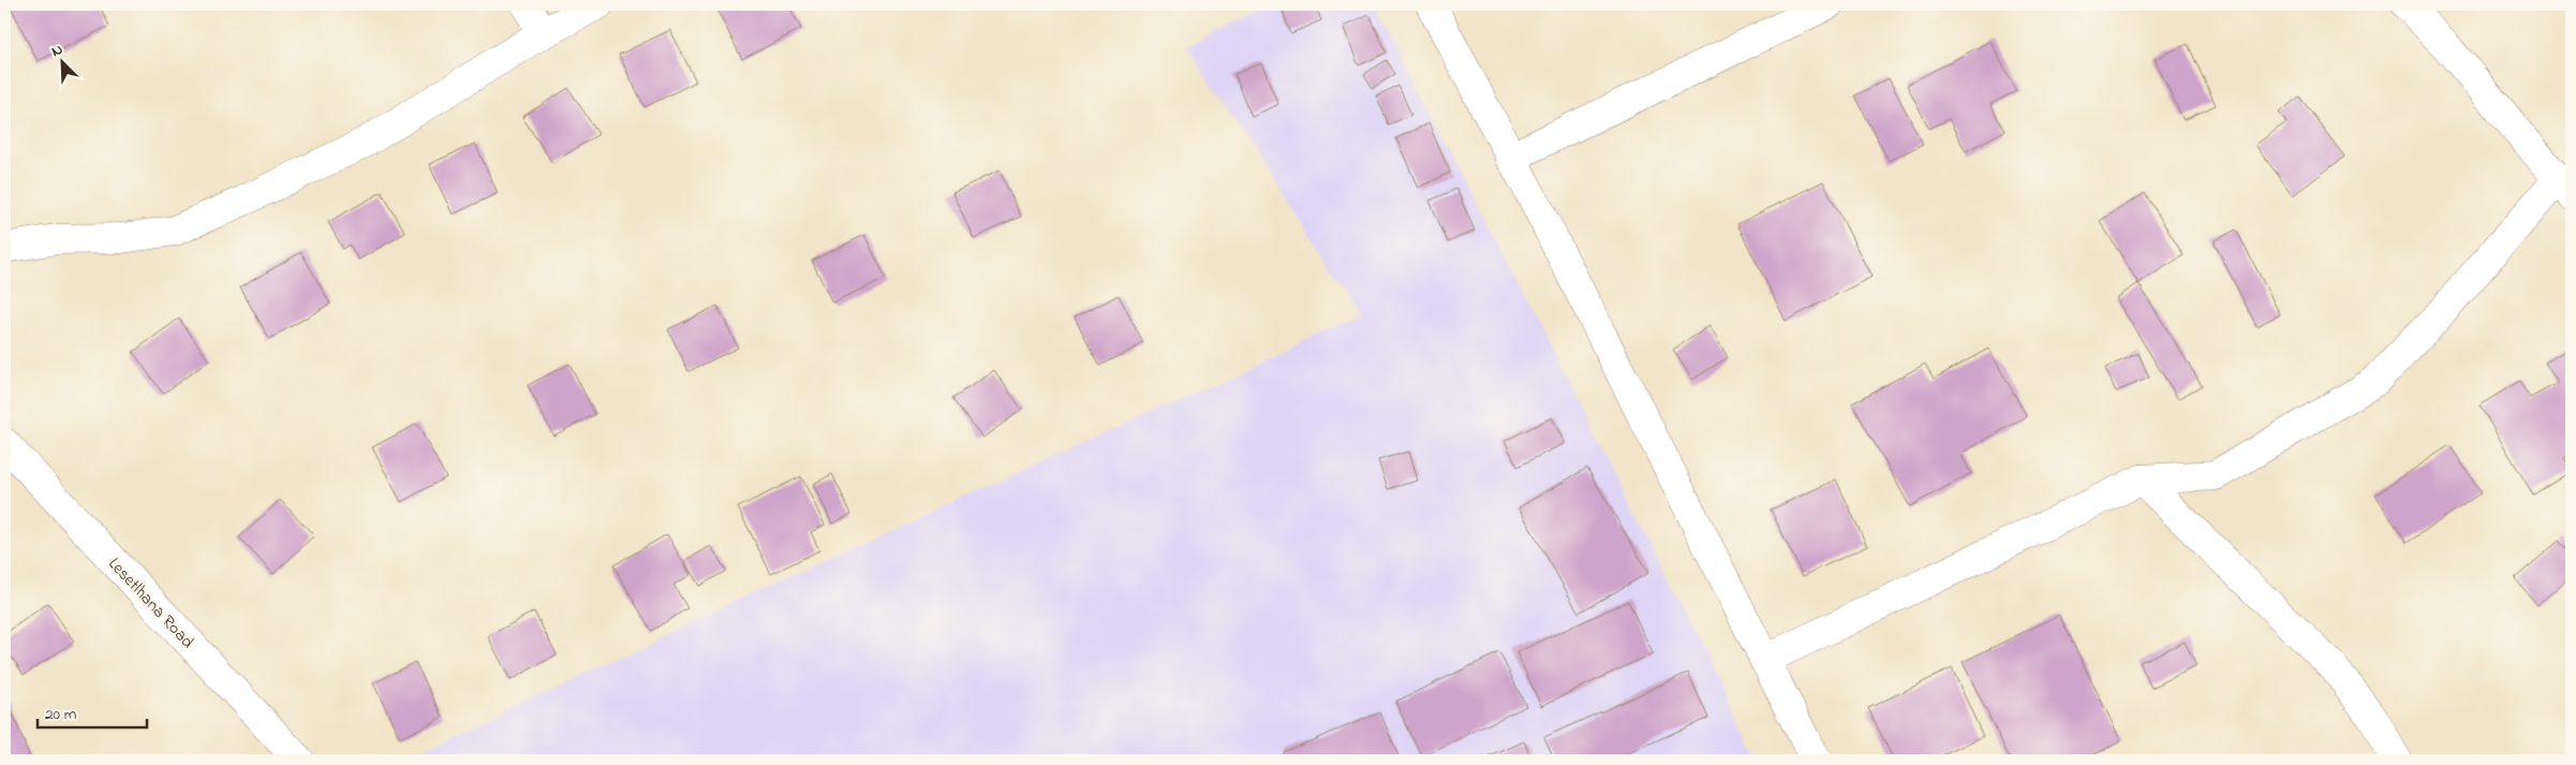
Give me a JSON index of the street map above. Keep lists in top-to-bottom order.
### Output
{
  "streets": {
    "street": ["Lesetlhana Road"]
  },
  "scale_bar": "20 m",
  "north": "top left"
}
